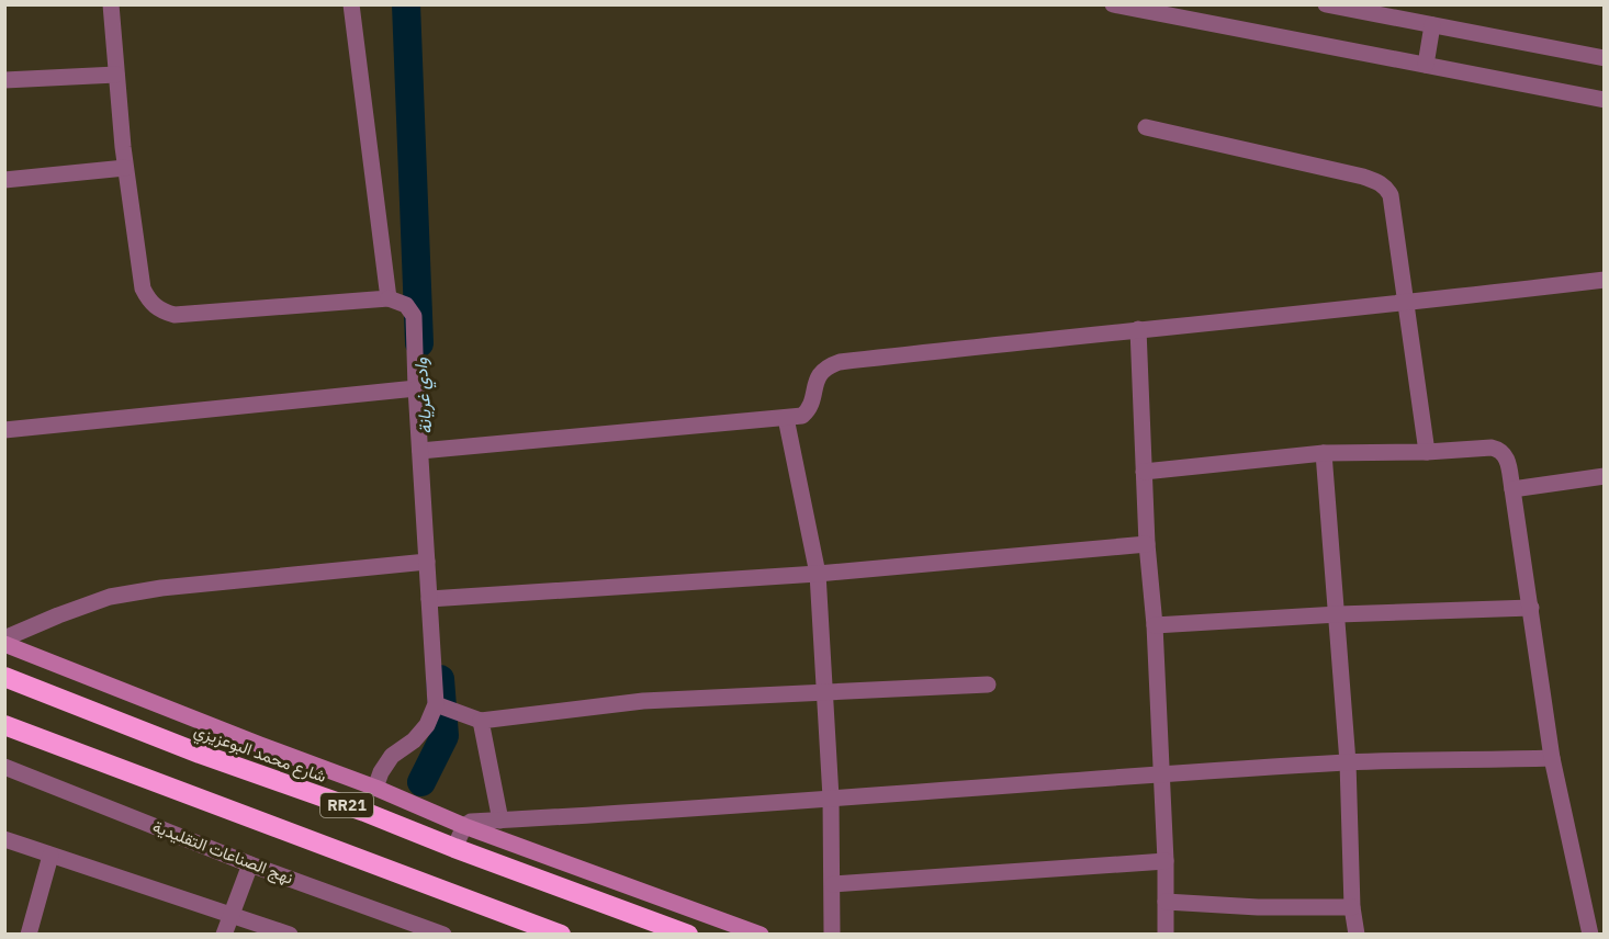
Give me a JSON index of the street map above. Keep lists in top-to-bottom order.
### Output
{
  "streets": {
    "highway": ["شارع محمد البوعزيزي", "RR21"],
    "street": ["نهج الصناعات التقليدية"]
  },
  "water": ["وادي غريانة"]
}
